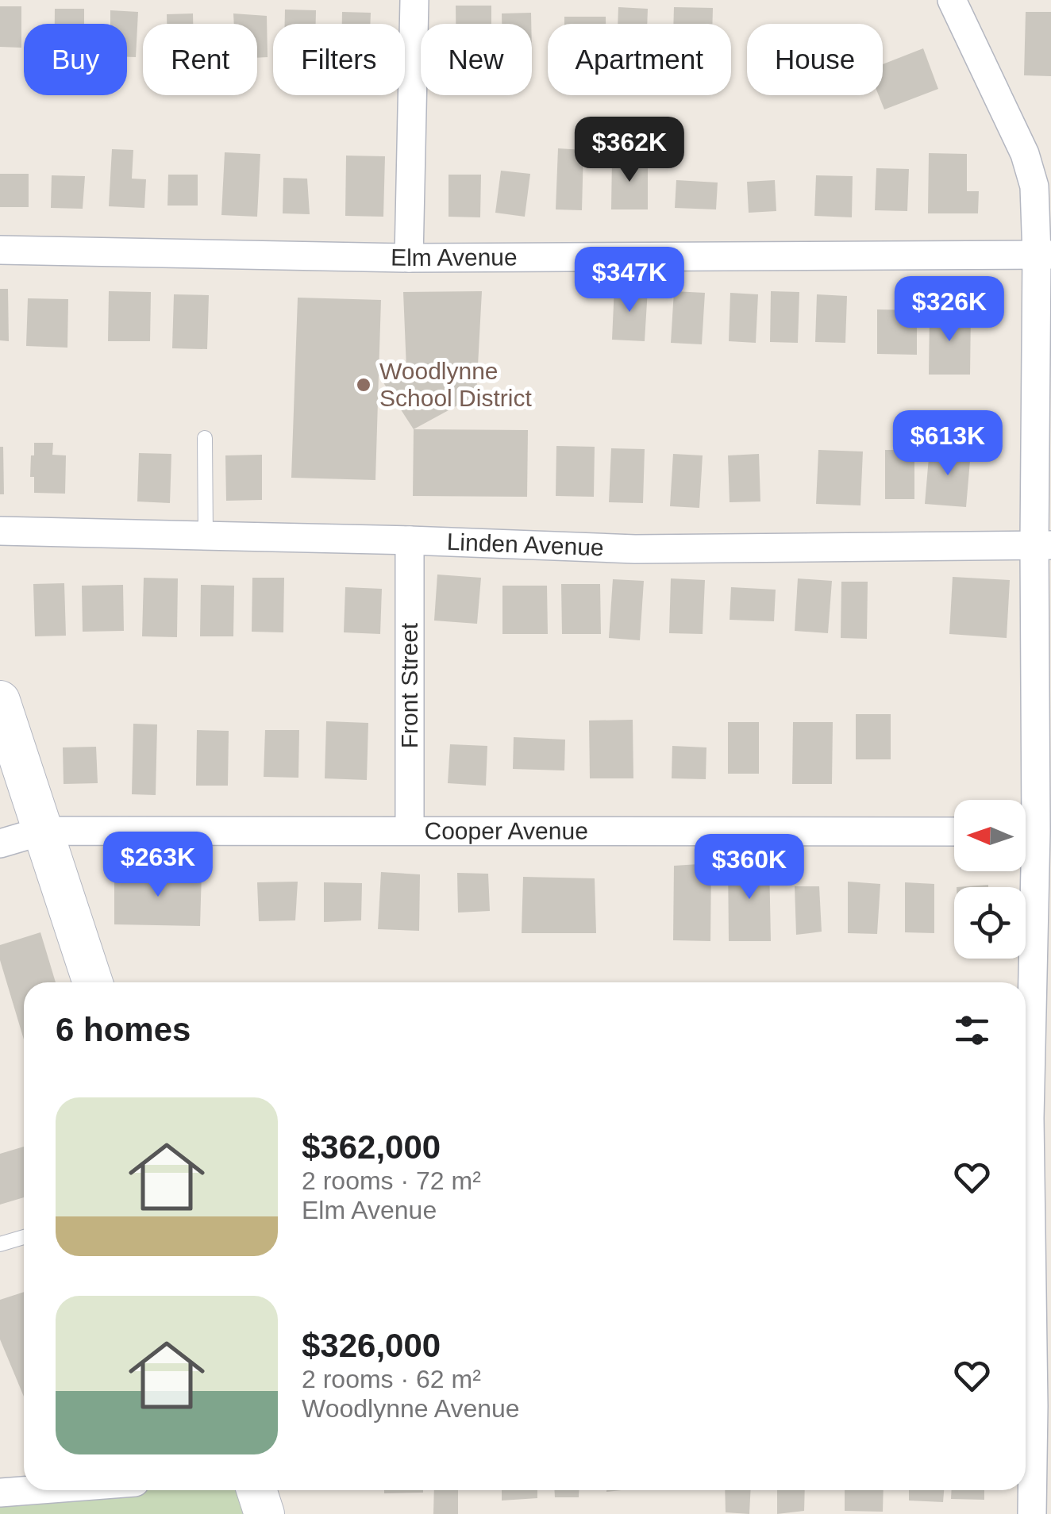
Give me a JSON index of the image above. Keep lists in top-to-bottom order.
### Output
{
  "streets": {
    "street": [
      "Elm Avenue",
      "Linden Avenue",
      "Front Street",
      "Cooper Avenue"
    ]
  },
  "crossings": [
    ["Linden Avenue", "Front Street"],
    ["Front Street", "Cooper Avenue"]
  ],
  "places": ["Woodlynne School District"],
  "north": "left",
  "page": {
    "chip": [
      "Buy",
      "Rent",
      "Filters",
      "New",
      "Apartment",
      "House"
    ],
    "price": [
      "$362K",
      "$347K",
      "$326K",
      "$613K",
      "$263K",
      "$360K"
    ],
    "heading": "6 homes",
    "list": [
      {
        "name": "$362,000",
        "note": "2 rooms · 72 m² · Elm Avenue"
      },
      {
        "name": "$326,000",
        "note": "2 rooms · 62 m² · Woodlynne Avenue"
      }
    ]
  }
}
